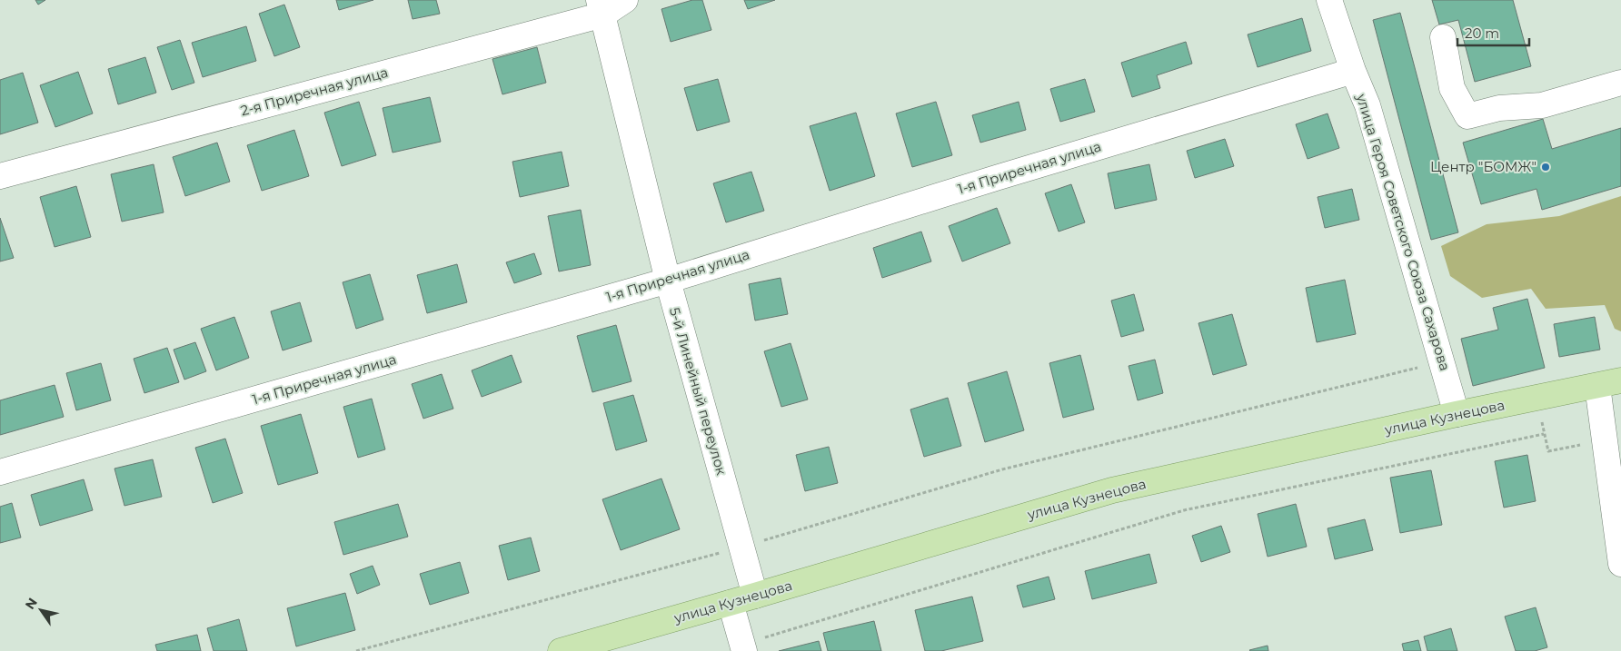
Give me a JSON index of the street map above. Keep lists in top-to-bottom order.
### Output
{
  "streets": {
    "main road": ["улица Кузнецова"],
    "street": [
      "2-я Приречная улица",
      "1-я Приречная улица",
      "улица Героя Советского Союза Сахарова",
      "5-й Линейный переулок"
    ]
  },
  "crossings": [
    ["2-я Приречная улица", "5-й Линейный переулок"],
    ["1-я Приречная улица", "улица Героя Советского Союза Сахарова"],
    ["1-я Приречная улица", "5-й Линейный переулок"],
    ["улица Героя Советского Союза Сахарова", "улица Кузнецова"],
    ["5-й Линейный переулок", "улица Кузнецова"]
  ],
  "places": ["Центр \"БОМЖ\""],
  "scale_bar": "20 m",
  "north": "top left"
}
